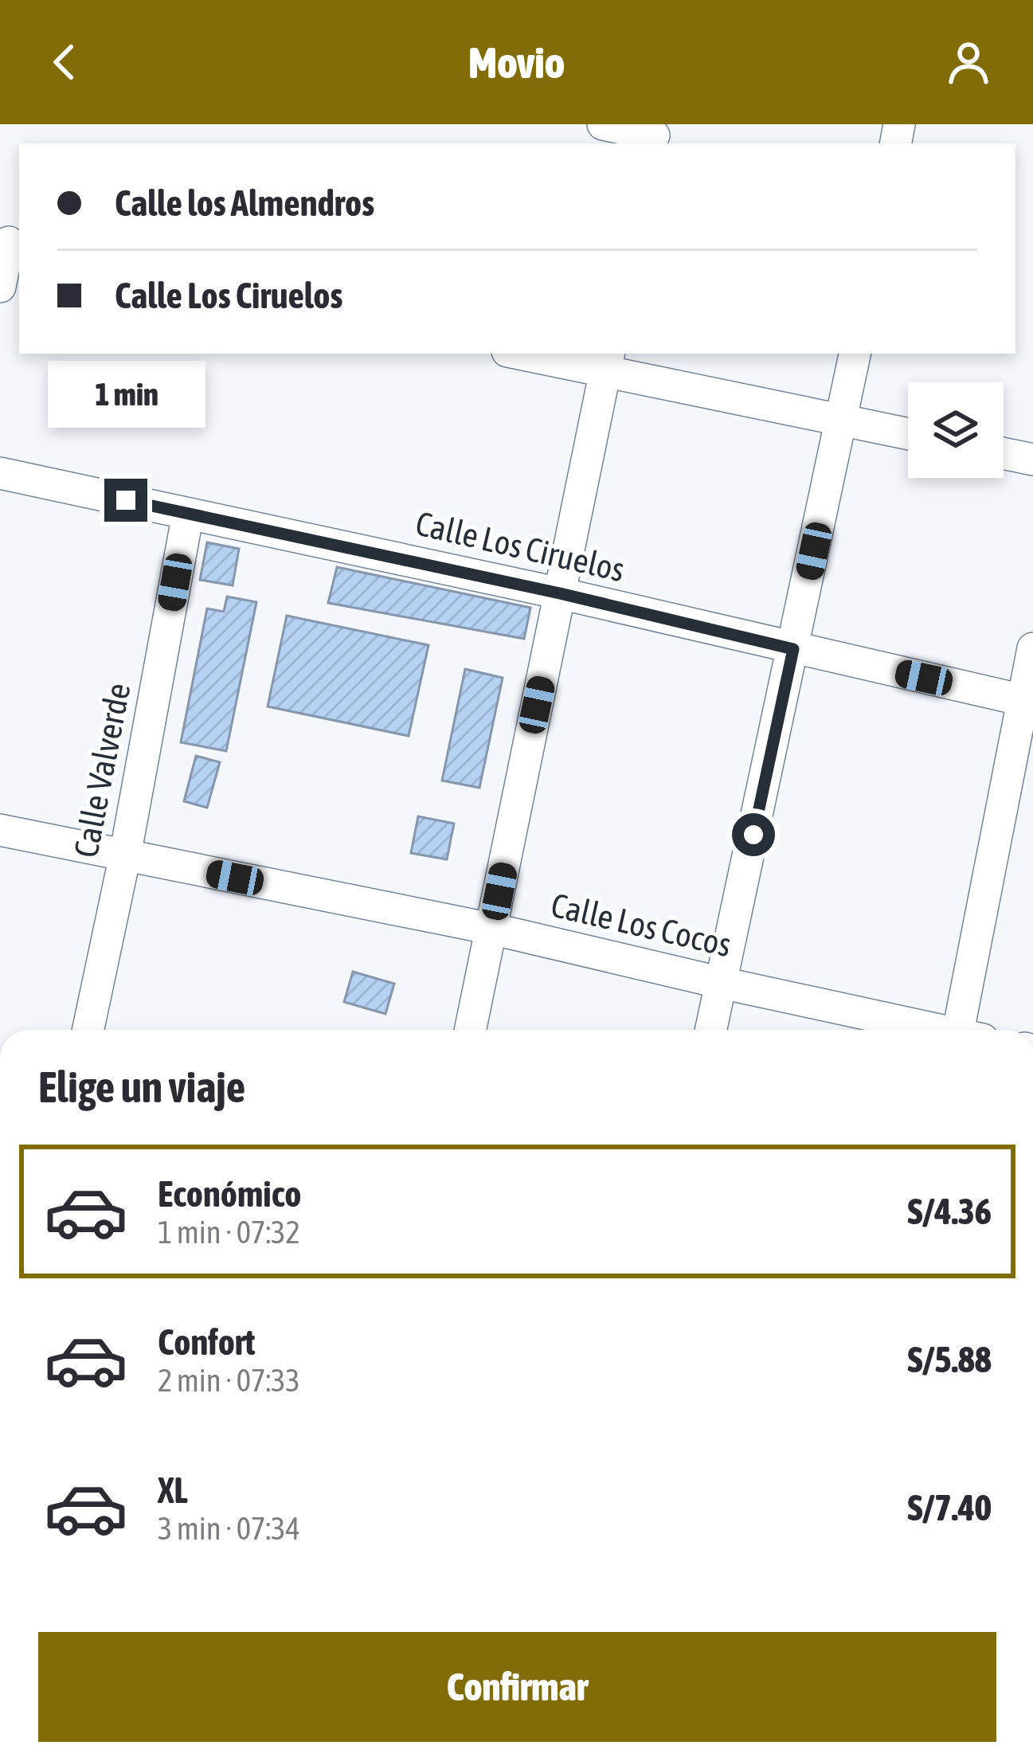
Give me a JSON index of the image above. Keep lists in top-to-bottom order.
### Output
{
  "streets": {
    "street": ["Calle Los Ciruelos", "Calle Valverde", "Calle Los Cocos"]
  },
  "crossings": [
    ["Calle Los Ciruelos", "Calle Valverde"],
    ["Calle Valverde", "Calle Los Cocos"]
  ],
  "page": {
    "header": "Movio",
    "banner": ["Calle los Almendros", "Calle Los Ciruelos"],
    "bubble": "1 min",
    "heading": "Elige un viaje",
    "list": [
      {
        "name": "Económico",
        "note": "1 min · 07:32",
        "value": "S/4.36"
      },
      {
        "name": "Confort",
        "note": "2 min · 07:33",
        "value": "S/5.88"
      },
      {
        "name": "XL",
        "note": "3 min · 07:34",
        "value": "S/7.40"
      }
    ],
    "buttons": "Confirmar"
  }
}
